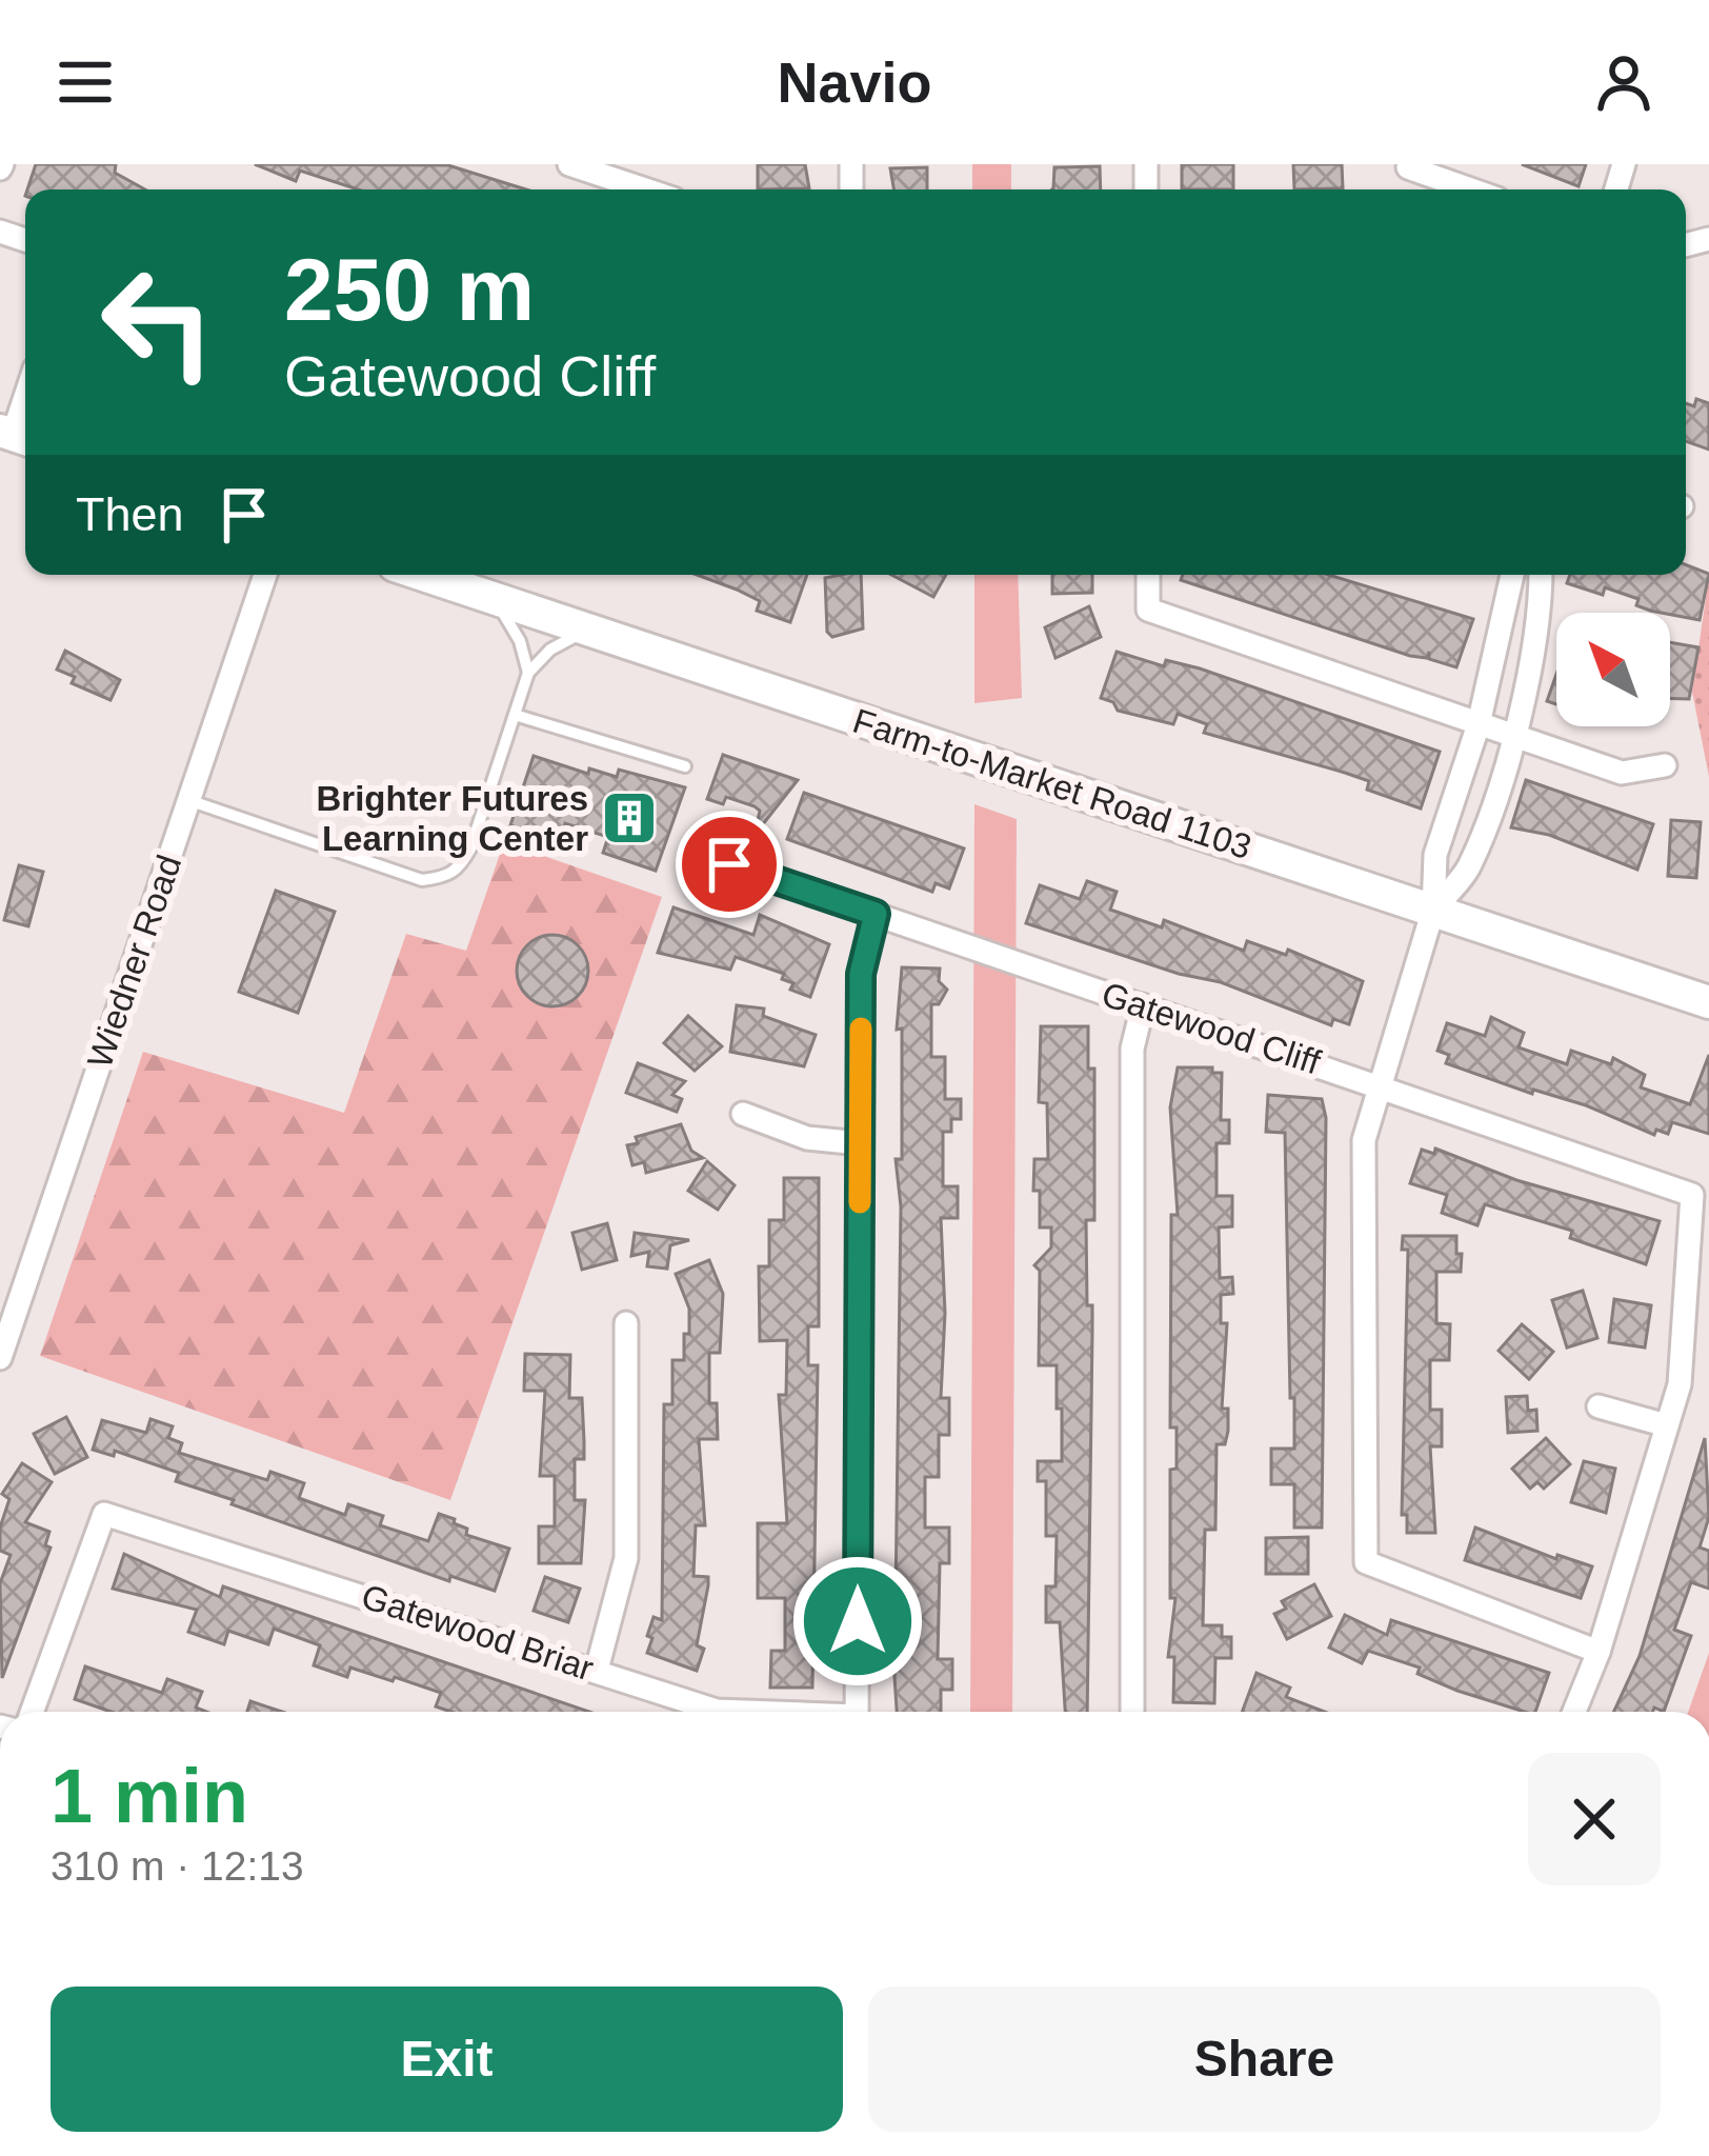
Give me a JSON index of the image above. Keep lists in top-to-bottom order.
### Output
{
  "streets": {
    "main road": ["Farm-to-Market Road 1103"],
    "street": ["Wiedner Road", "Gatewood Cliff", "Gatewood Briar"]
  },
  "places": {
    "building": ["Brighter Futures Learning Center"]
  },
  "north": "top left",
  "page": {
    "header": "Navio",
    "turn": ["250 m", "Gatewood Cliff"],
    "then": "Then",
    "heading": ["1 min", "310 m · 12:13"],
    "buttons": ["Exit", "Share"]
  }
}
